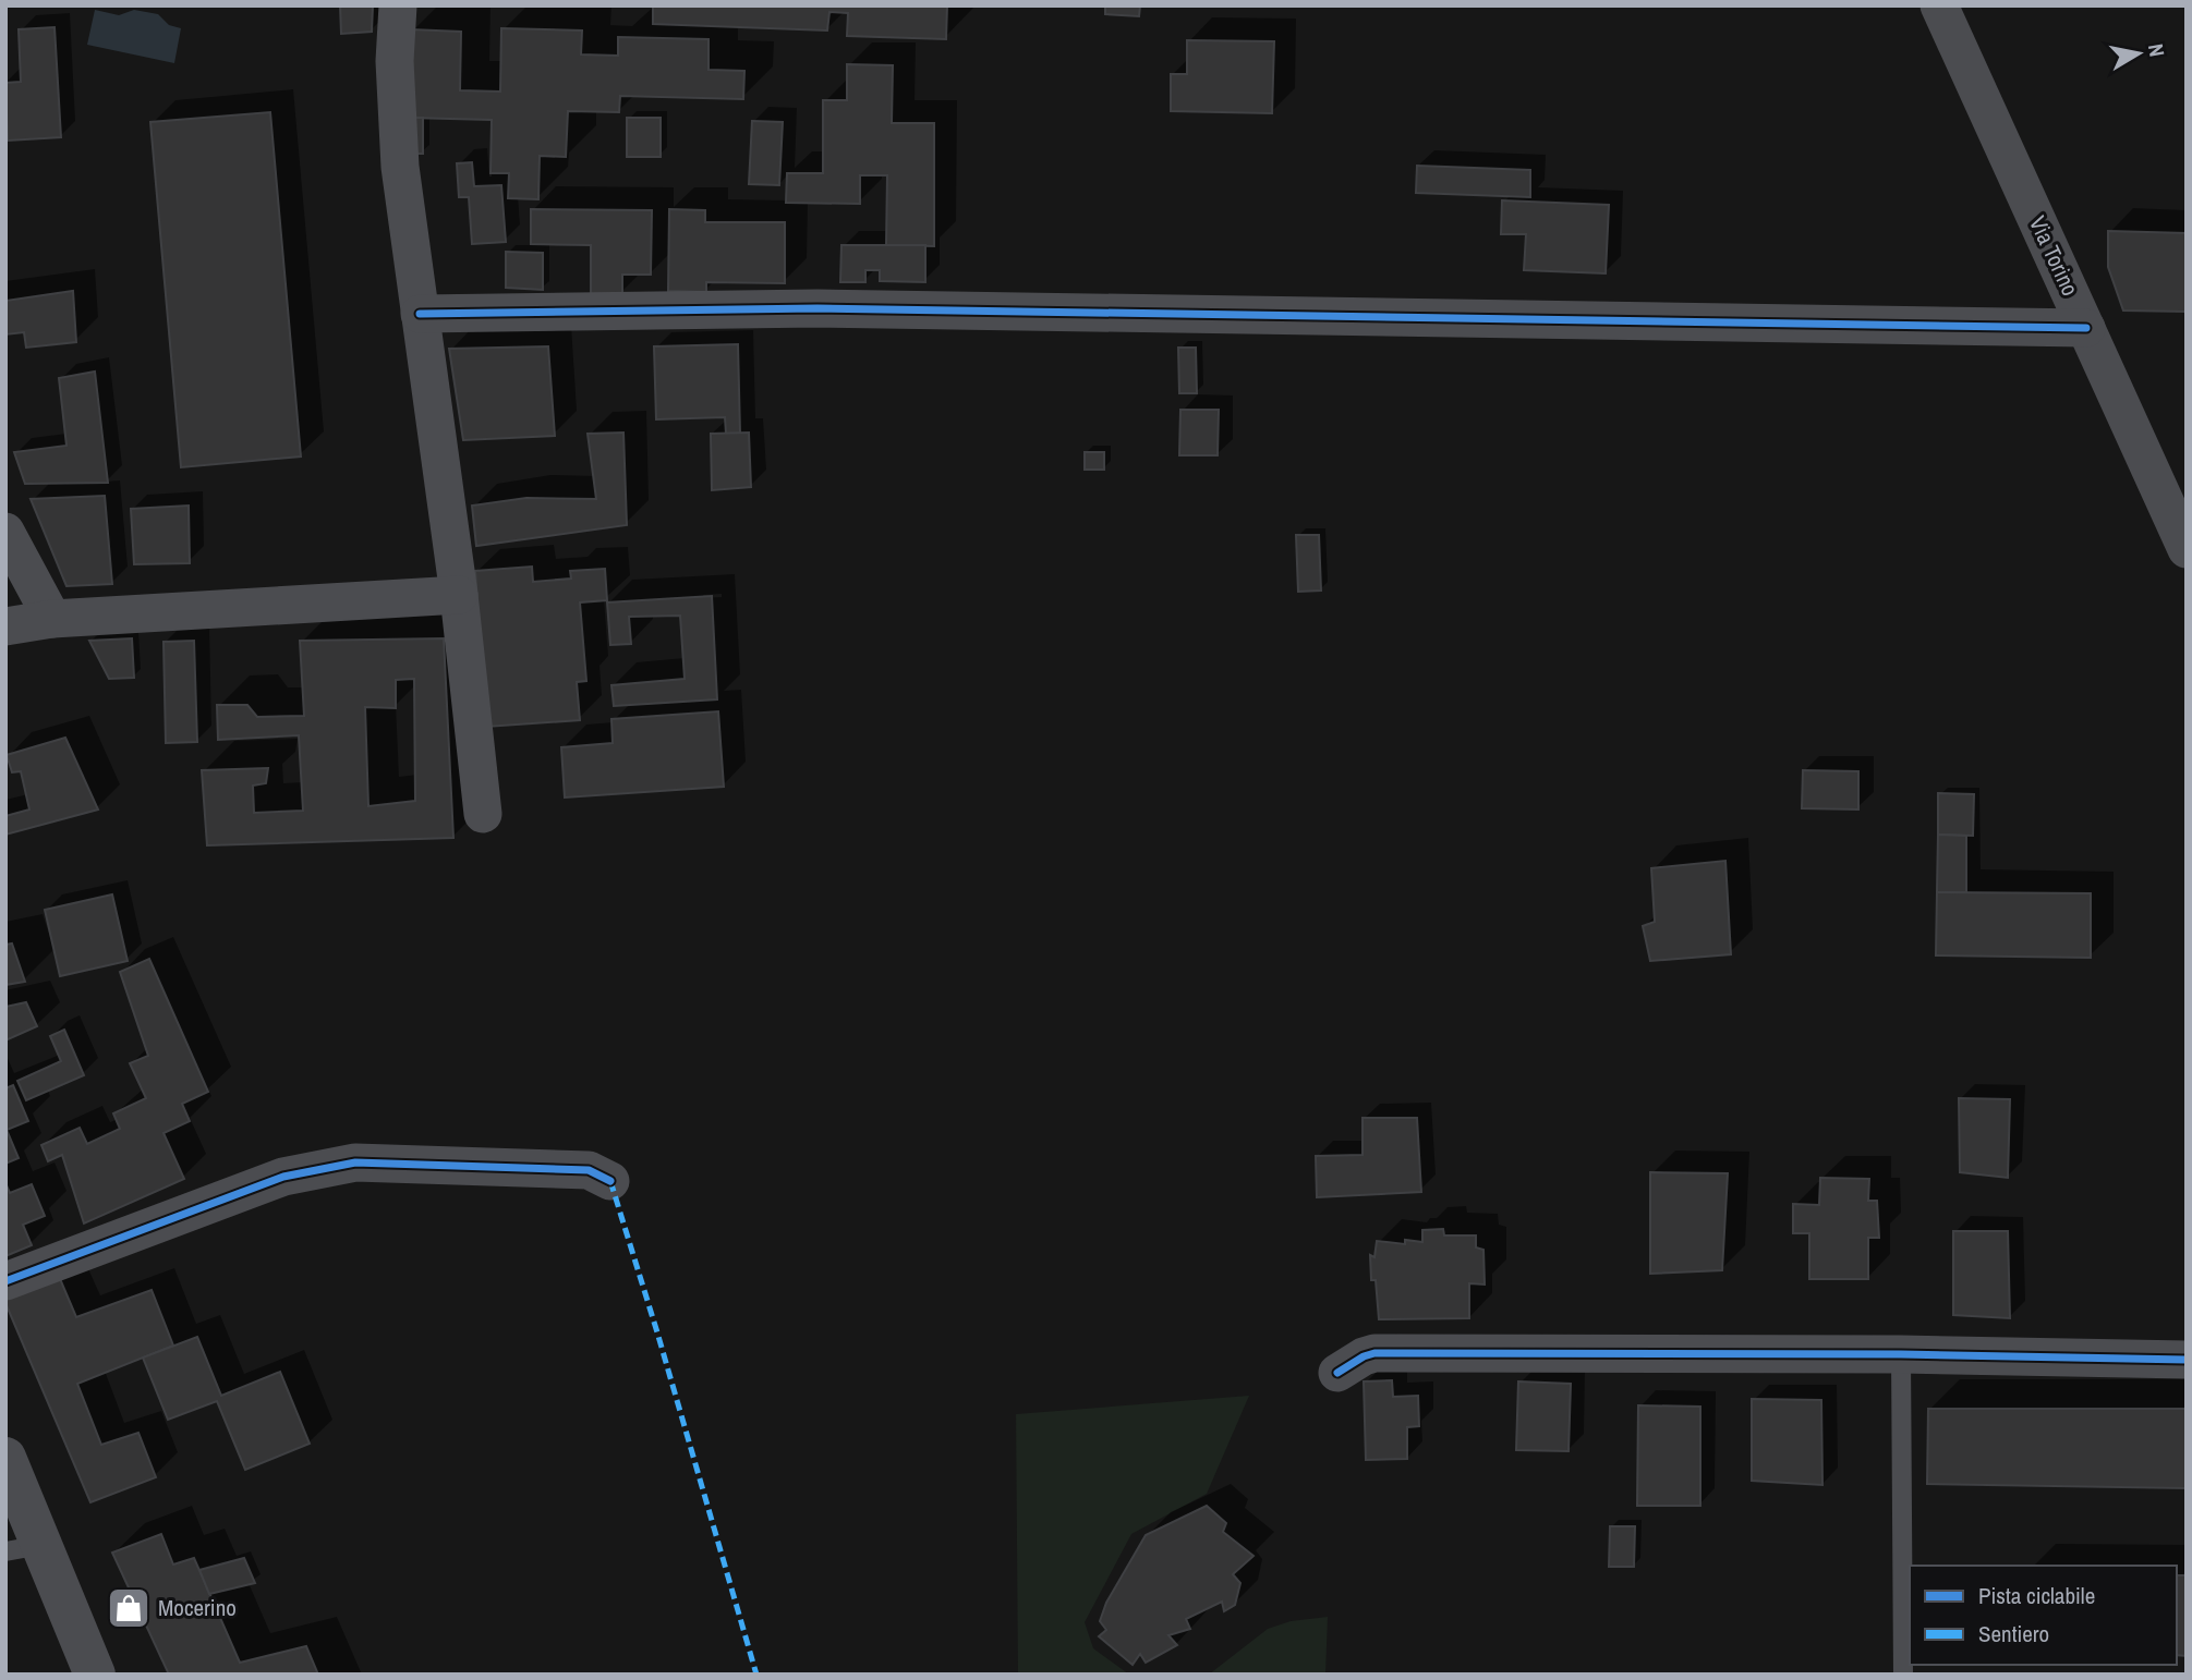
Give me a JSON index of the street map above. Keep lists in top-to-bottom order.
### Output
{
  "streets": {
    "street": ["Via Torino"]
  },
  "places": {
    "shop": ["Mocerino"]
  },
  "legend": ["Pista ciclabile", "Sentiero"],
  "north": "right"
}
